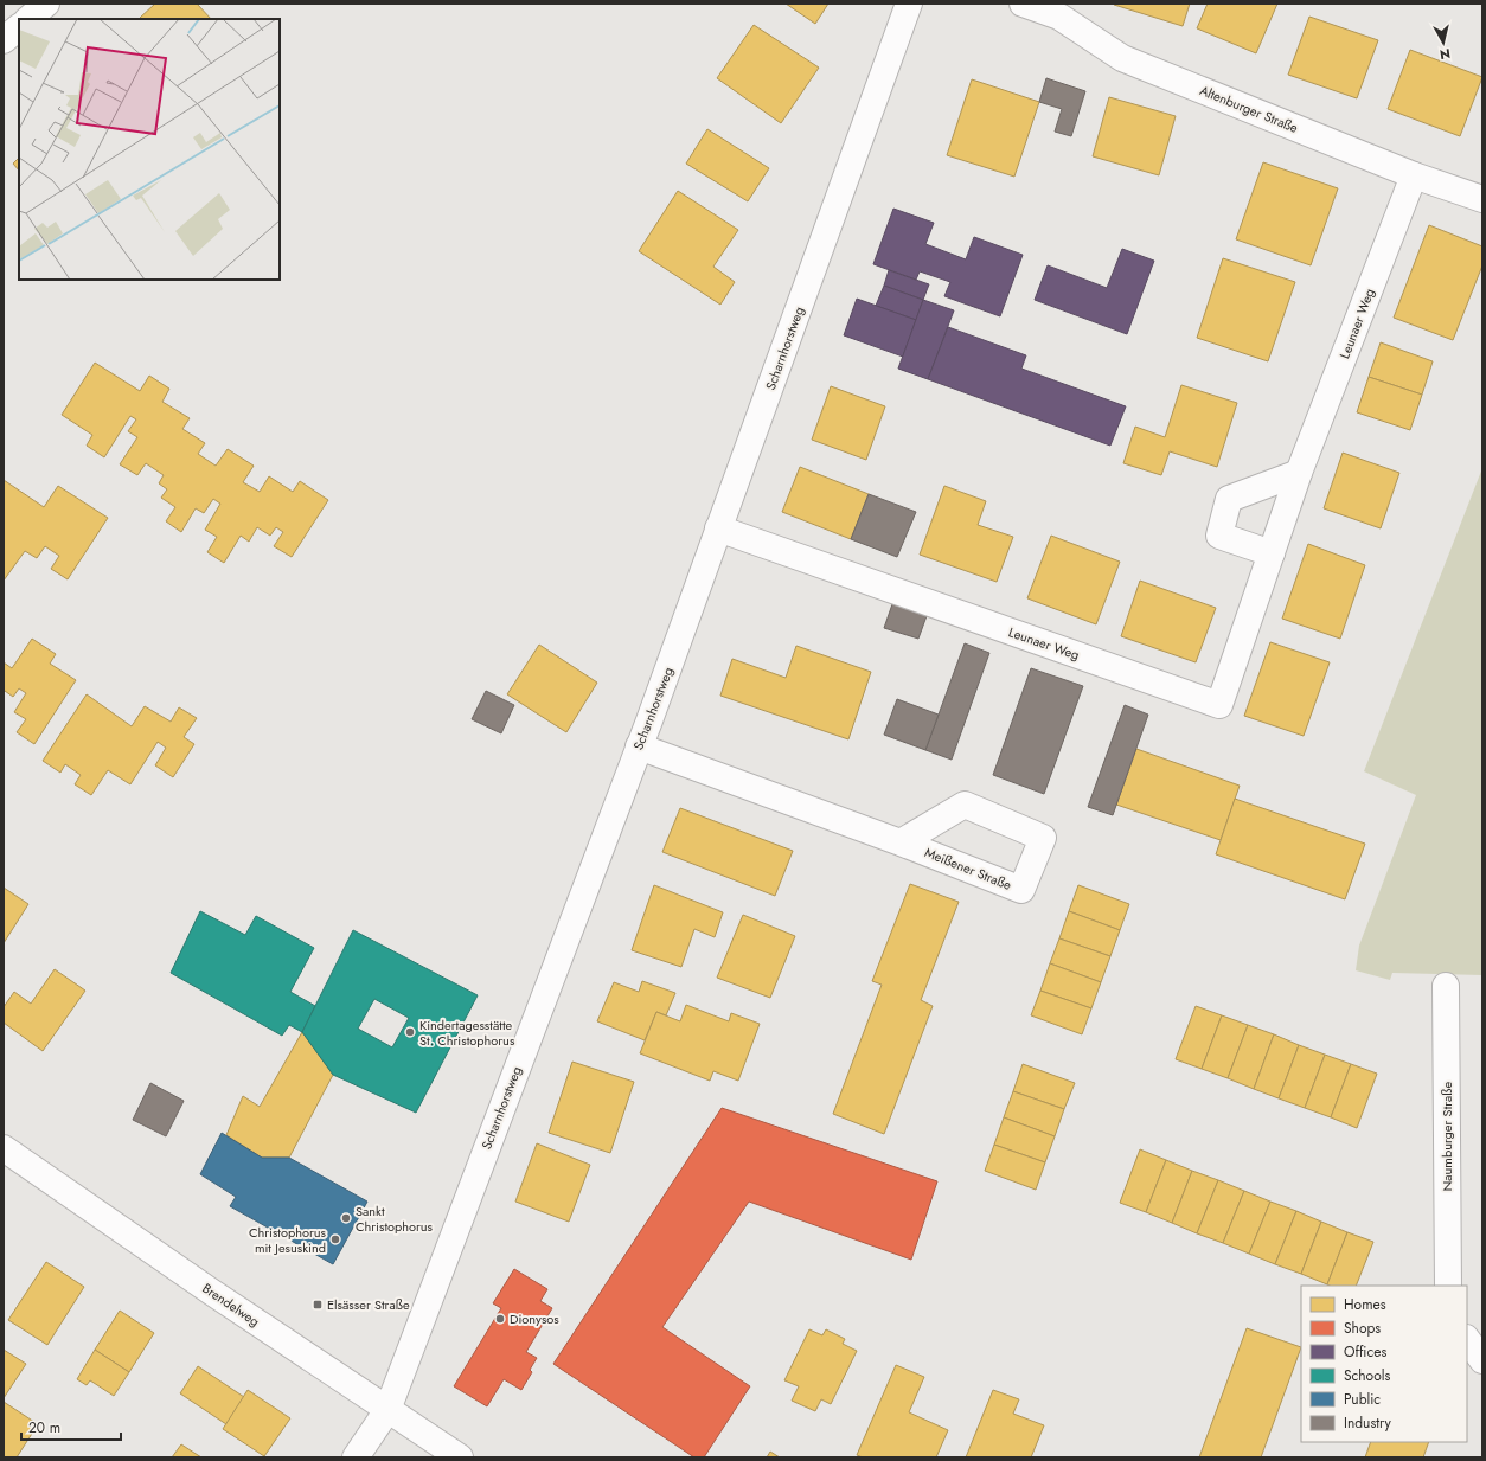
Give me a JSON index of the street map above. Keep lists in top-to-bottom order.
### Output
{
  "streets": {
    "street": [
      "Altenburger Straße",
      "Leunaer Weg",
      "Scharnhorstweg",
      "Meißener Straße",
      "Naumburger Straße",
      "Brendelweg"
    ]
  },
  "crossings": [
    ["Altenburger Straße", "Leunaer Weg"],
    ["Leunaer Weg", "Scharnhorstweg"],
    ["Scharnhorstweg", "Meißener Straße"],
    ["Scharnhorstweg", "Brendelweg"]
  ],
  "places": {
    "other": [
      "Kindertagesstätte St. Christophorus",
      "Sankt Christophorus",
      "Christophorus mit Jesuskind",
      "Dionysos"
    ],
    "transit": ["Elsässer Straße"]
  },
  "legend": [
    "Homes",
    "Shops",
    "Offices",
    "Schools",
    "Public",
    "Industry"
  ],
  "scale_bar": "20 m",
  "north": "bottom"
}
